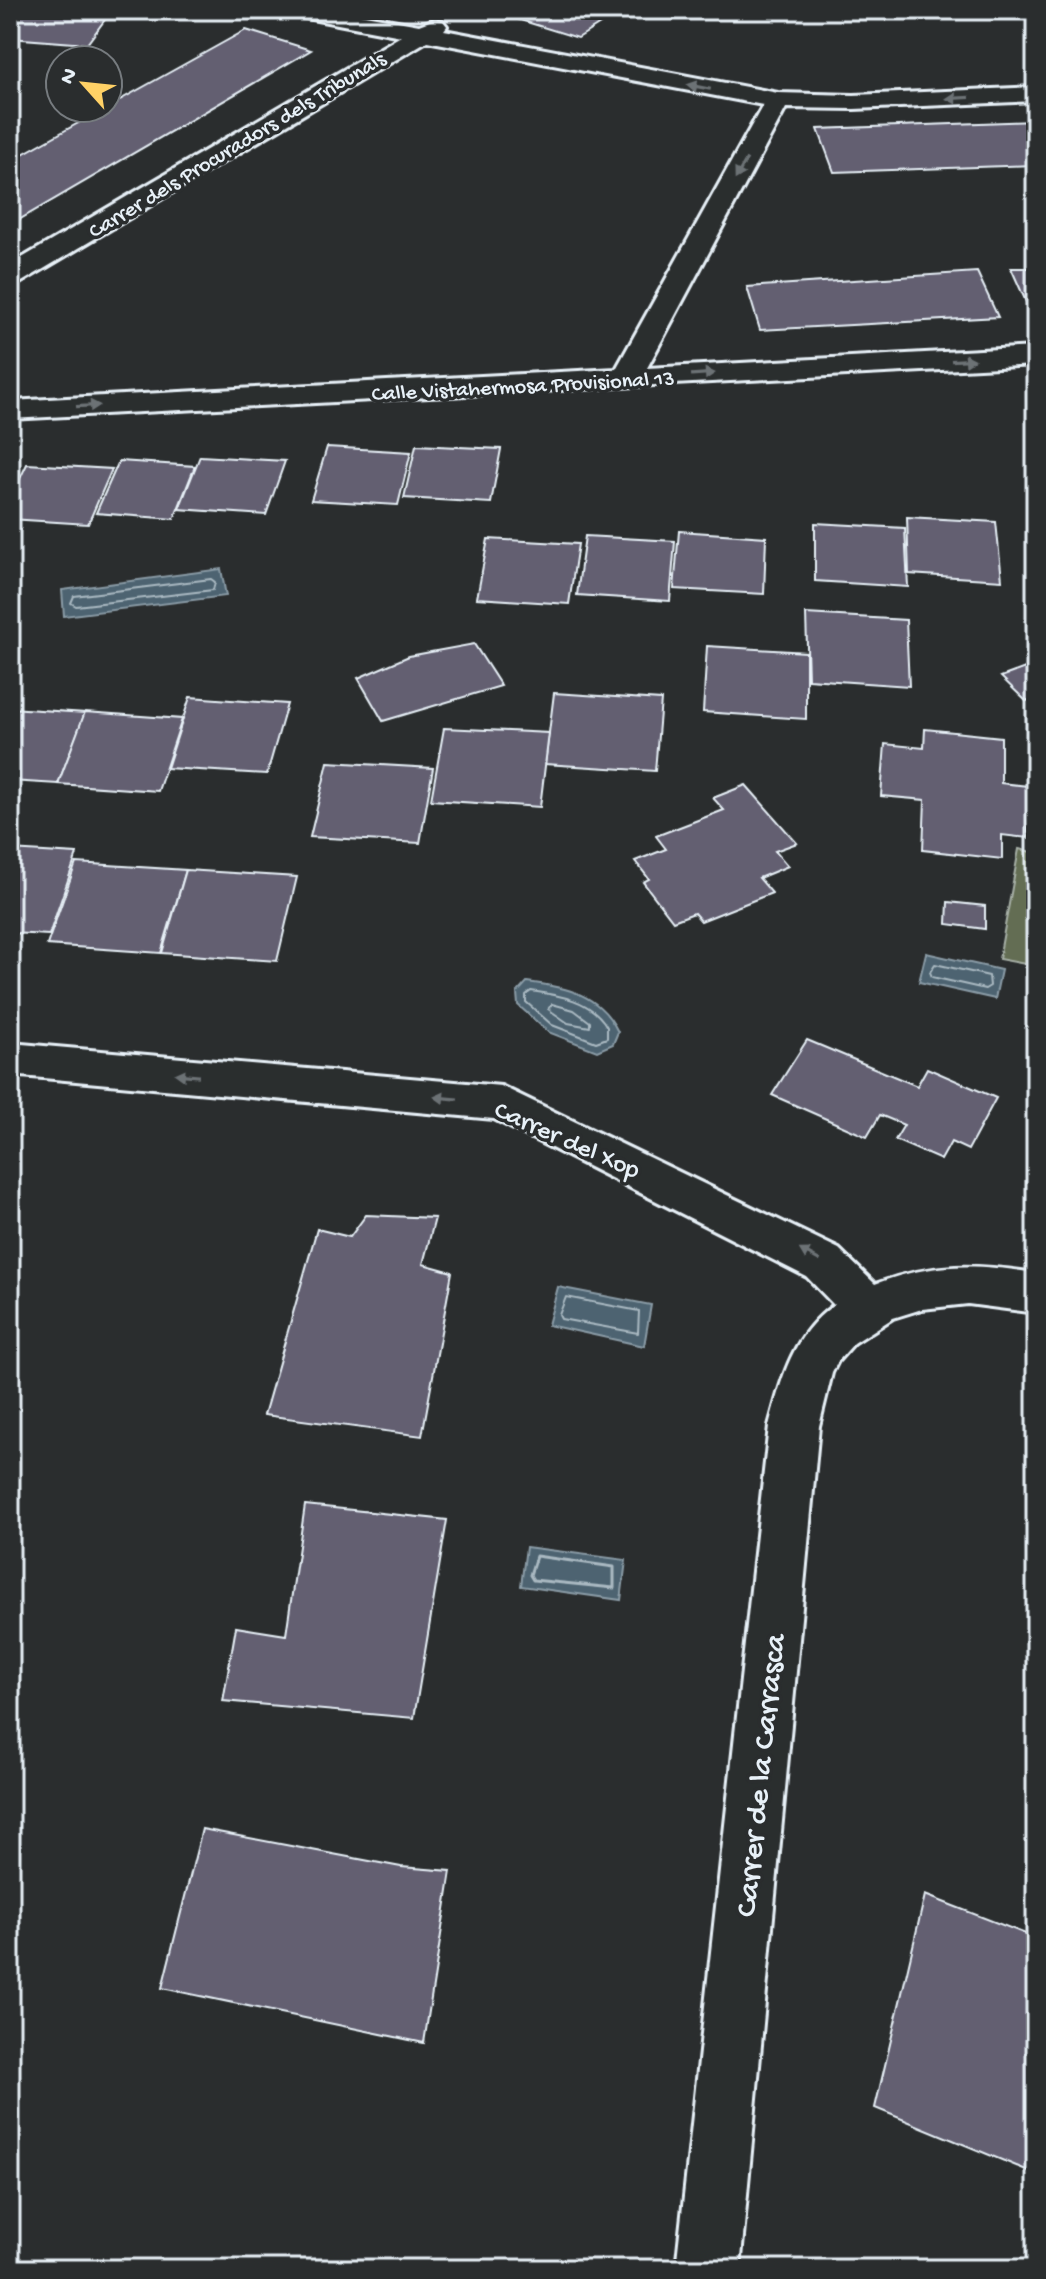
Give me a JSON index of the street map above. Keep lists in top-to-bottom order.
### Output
{
  "streets": {
    "street": [
      "Carrer dels Procuradors dels Tribunals",
      "Calle Vistahermosa Provisional 13",
      "Carrer del Xop",
      "Carrer de la Carrasca"
    ]
  },
  "crossings": [
    ["Carrer del Xop", "Carrer de la Carrasca"]
  ],
  "one_way": ["Carrer del Xop"],
  "north": "top left"
}
